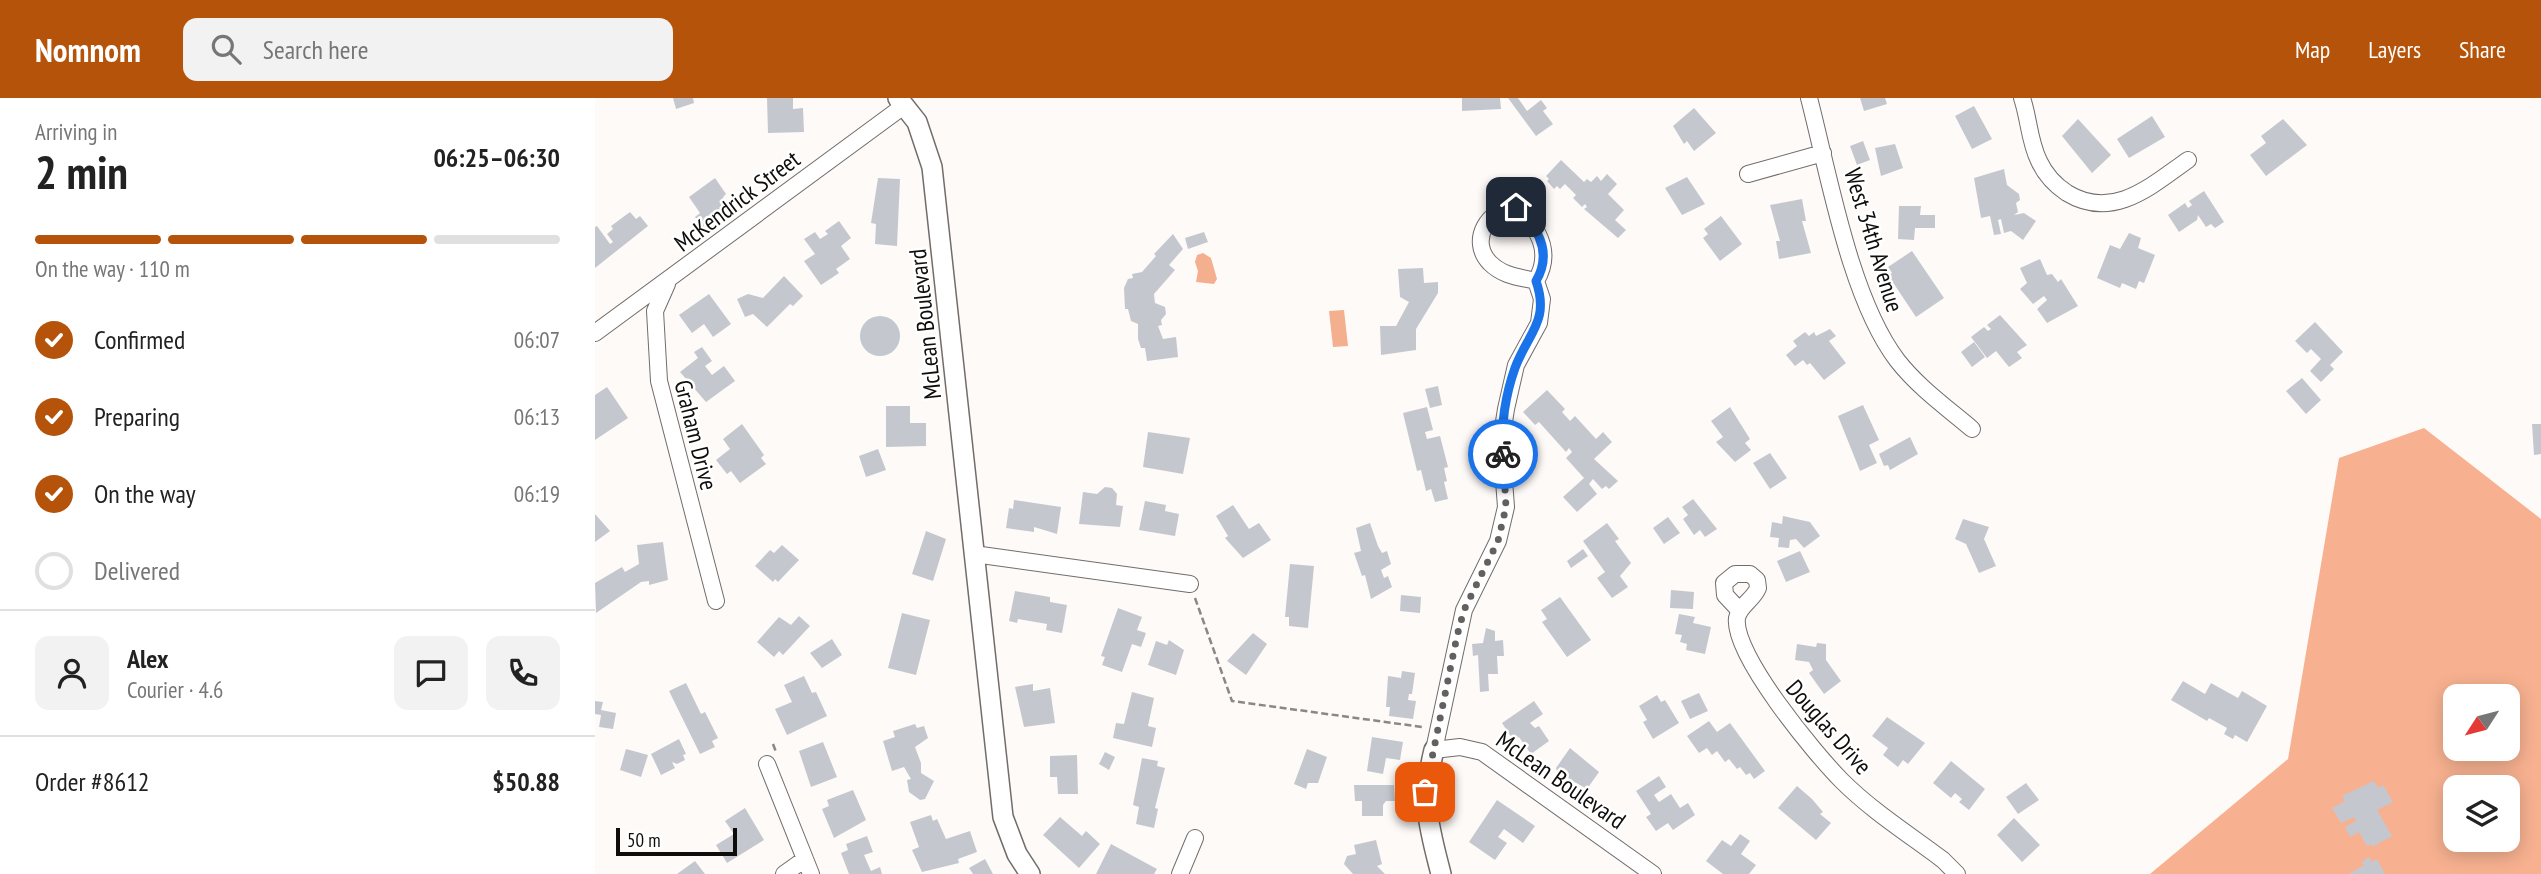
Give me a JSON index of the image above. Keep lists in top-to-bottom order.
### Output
{
  "streets": {
    "street": [
      "McKendrick Street",
      "West 34th Avenue",
      "McLean Boulevard",
      "Graham Drive",
      "Douglas Drive"
    ]
  },
  "crossings": [
    ["McKendrick Street", "McLean Boulevard"],
    ["McKendrick Street", "Graham Drive"]
  ],
  "scale_bar": "50 m",
  "north": "bottom left",
  "page": {
    "header": "Nomnom",
    "search": "Search here",
    "nav": ["Map", "Layers", "Share"],
    "heading": ["2 min", "Arriving in", "06:25–06:30"],
    "panel": [
      "Alex",
      "Courier · 4.6",
      "Order #8612",
      "$50.88"
    ],
    "bar": "On the way · 110 m",
    "list": [
      ["Confirmed", "06:07"],
      ["Preparing", "06:13"],
      ["On the way", "06:19"],
      "Delivered"
    ],
    "scale": "50 m"
  }
}
